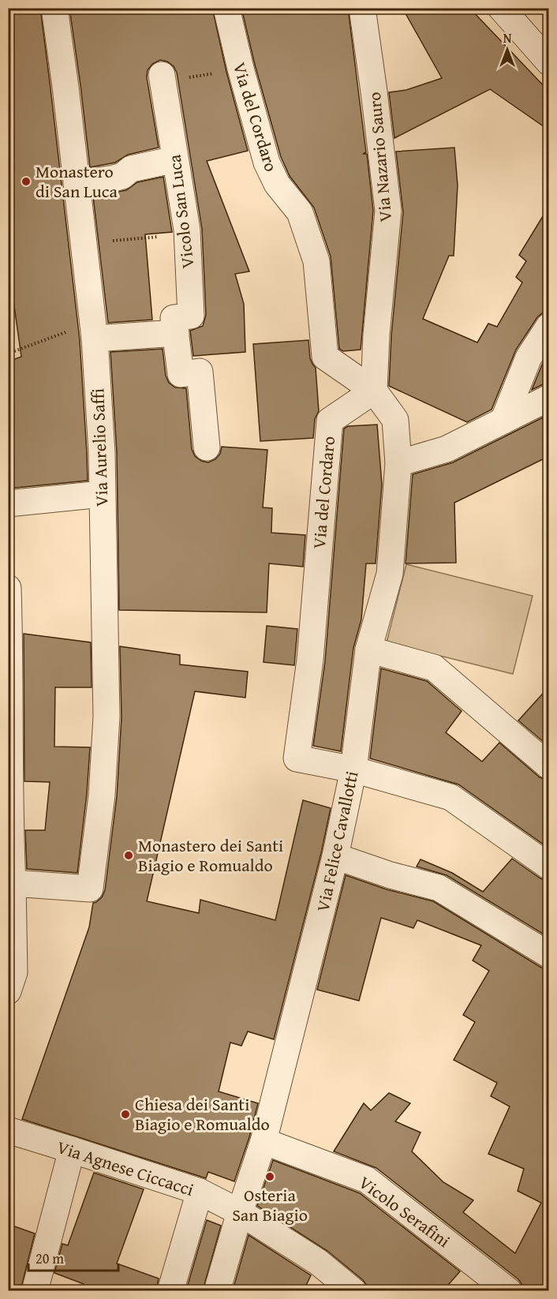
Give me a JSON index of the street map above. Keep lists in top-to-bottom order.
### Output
{
  "streets": {
    "street": [
      "Via del Cordaro",
      "Via Nazario Sauro",
      "Vicolo San Luca",
      "Via Aurelio Saffi",
      "Via Felice Cavallotti",
      "Via Agnese Ciccacci",
      "Vicolo Serafini"
    ]
  },
  "crossings": [
    ["Via del Cordaro", "Via Nazario Sauro"],
    ["Via del Cordaro", "Via Felice Cavallotti"],
    ["Via Nazario Sauro", "Via Felice Cavallotti"],
    ["Via Felice Cavallotti", "Via Agnese Ciccacci"],
    ["Via Felice Cavallotti", "Vicolo Serafini"]
  ],
  "places": [
    "Monastero di San Luca",
    "Monastero dei Santi Biagio e Romualdo",
    "Chiesa dei Santi Biagio e Romualdo",
    "Osteria San Biagio"
  ],
  "scale_bar": "20 m",
  "north": "top"
}
